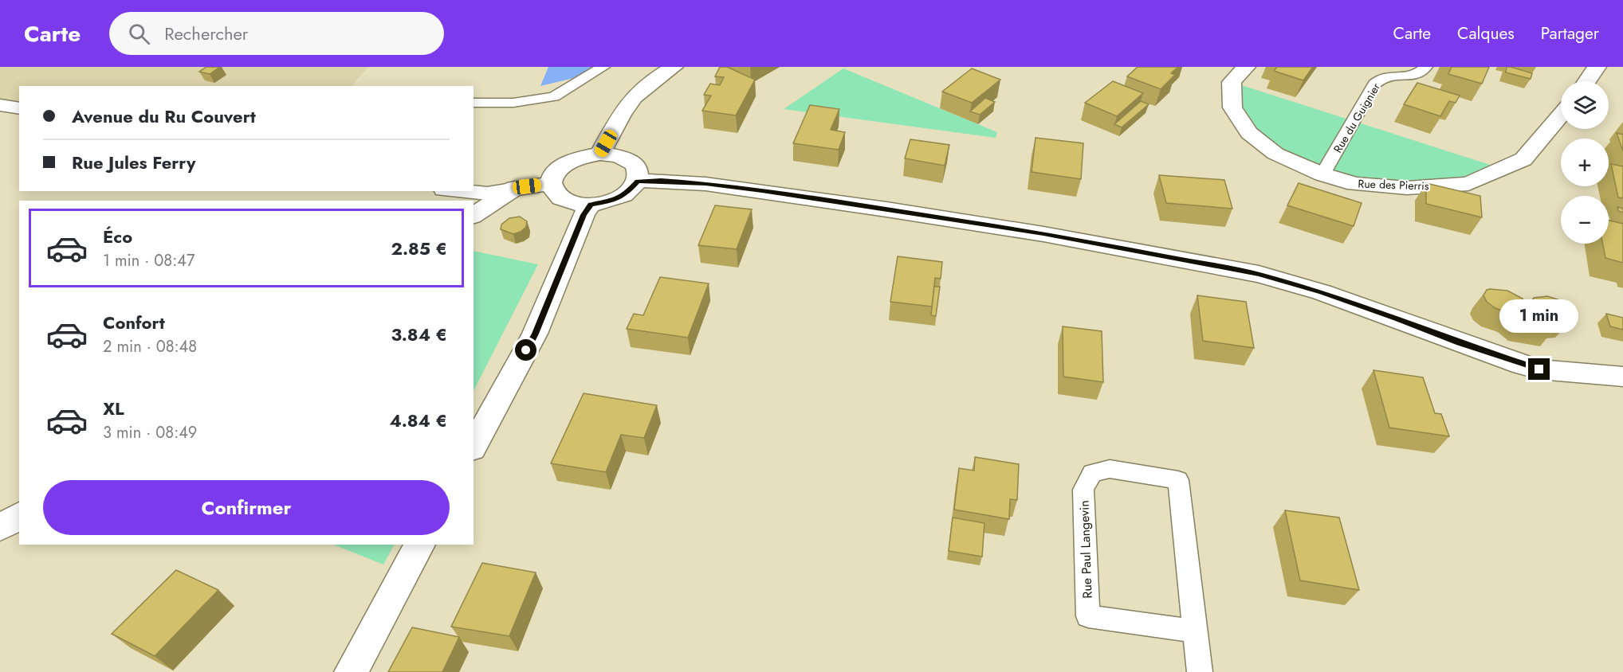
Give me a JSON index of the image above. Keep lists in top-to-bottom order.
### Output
{
  "streets": {
    "street": ["Rue des Pierris"],
    "lane": ["Rue du Guignier", "Rue Paul Langevin"]
  },
  "crossings": [
    ["Rue du Guignier", "Rue des Pierris"]
  ],
  "page": {
    "header": "Carte",
    "search": "Rechercher",
    "nav": ["Carte", "Calques", "Partager"],
    "map_buttons": ["+", "−"],
    "banner": ["Avenue du Ru Couvert", "Rue Jules Ferry"],
    "list": [
      {
        "name": "Éco",
        "note": "1 min · 08:47",
        "value": "2.85 €"
      },
      {
        "name": "Confort",
        "note": "2 min · 08:48",
        "value": "3.84 €"
      },
      {
        "name": "XL",
        "note": "3 min · 08:49",
        "value": "4.84 €"
      }
    ],
    "bubble": "1 min",
    "buttons": "Confirmer"
  }
}
